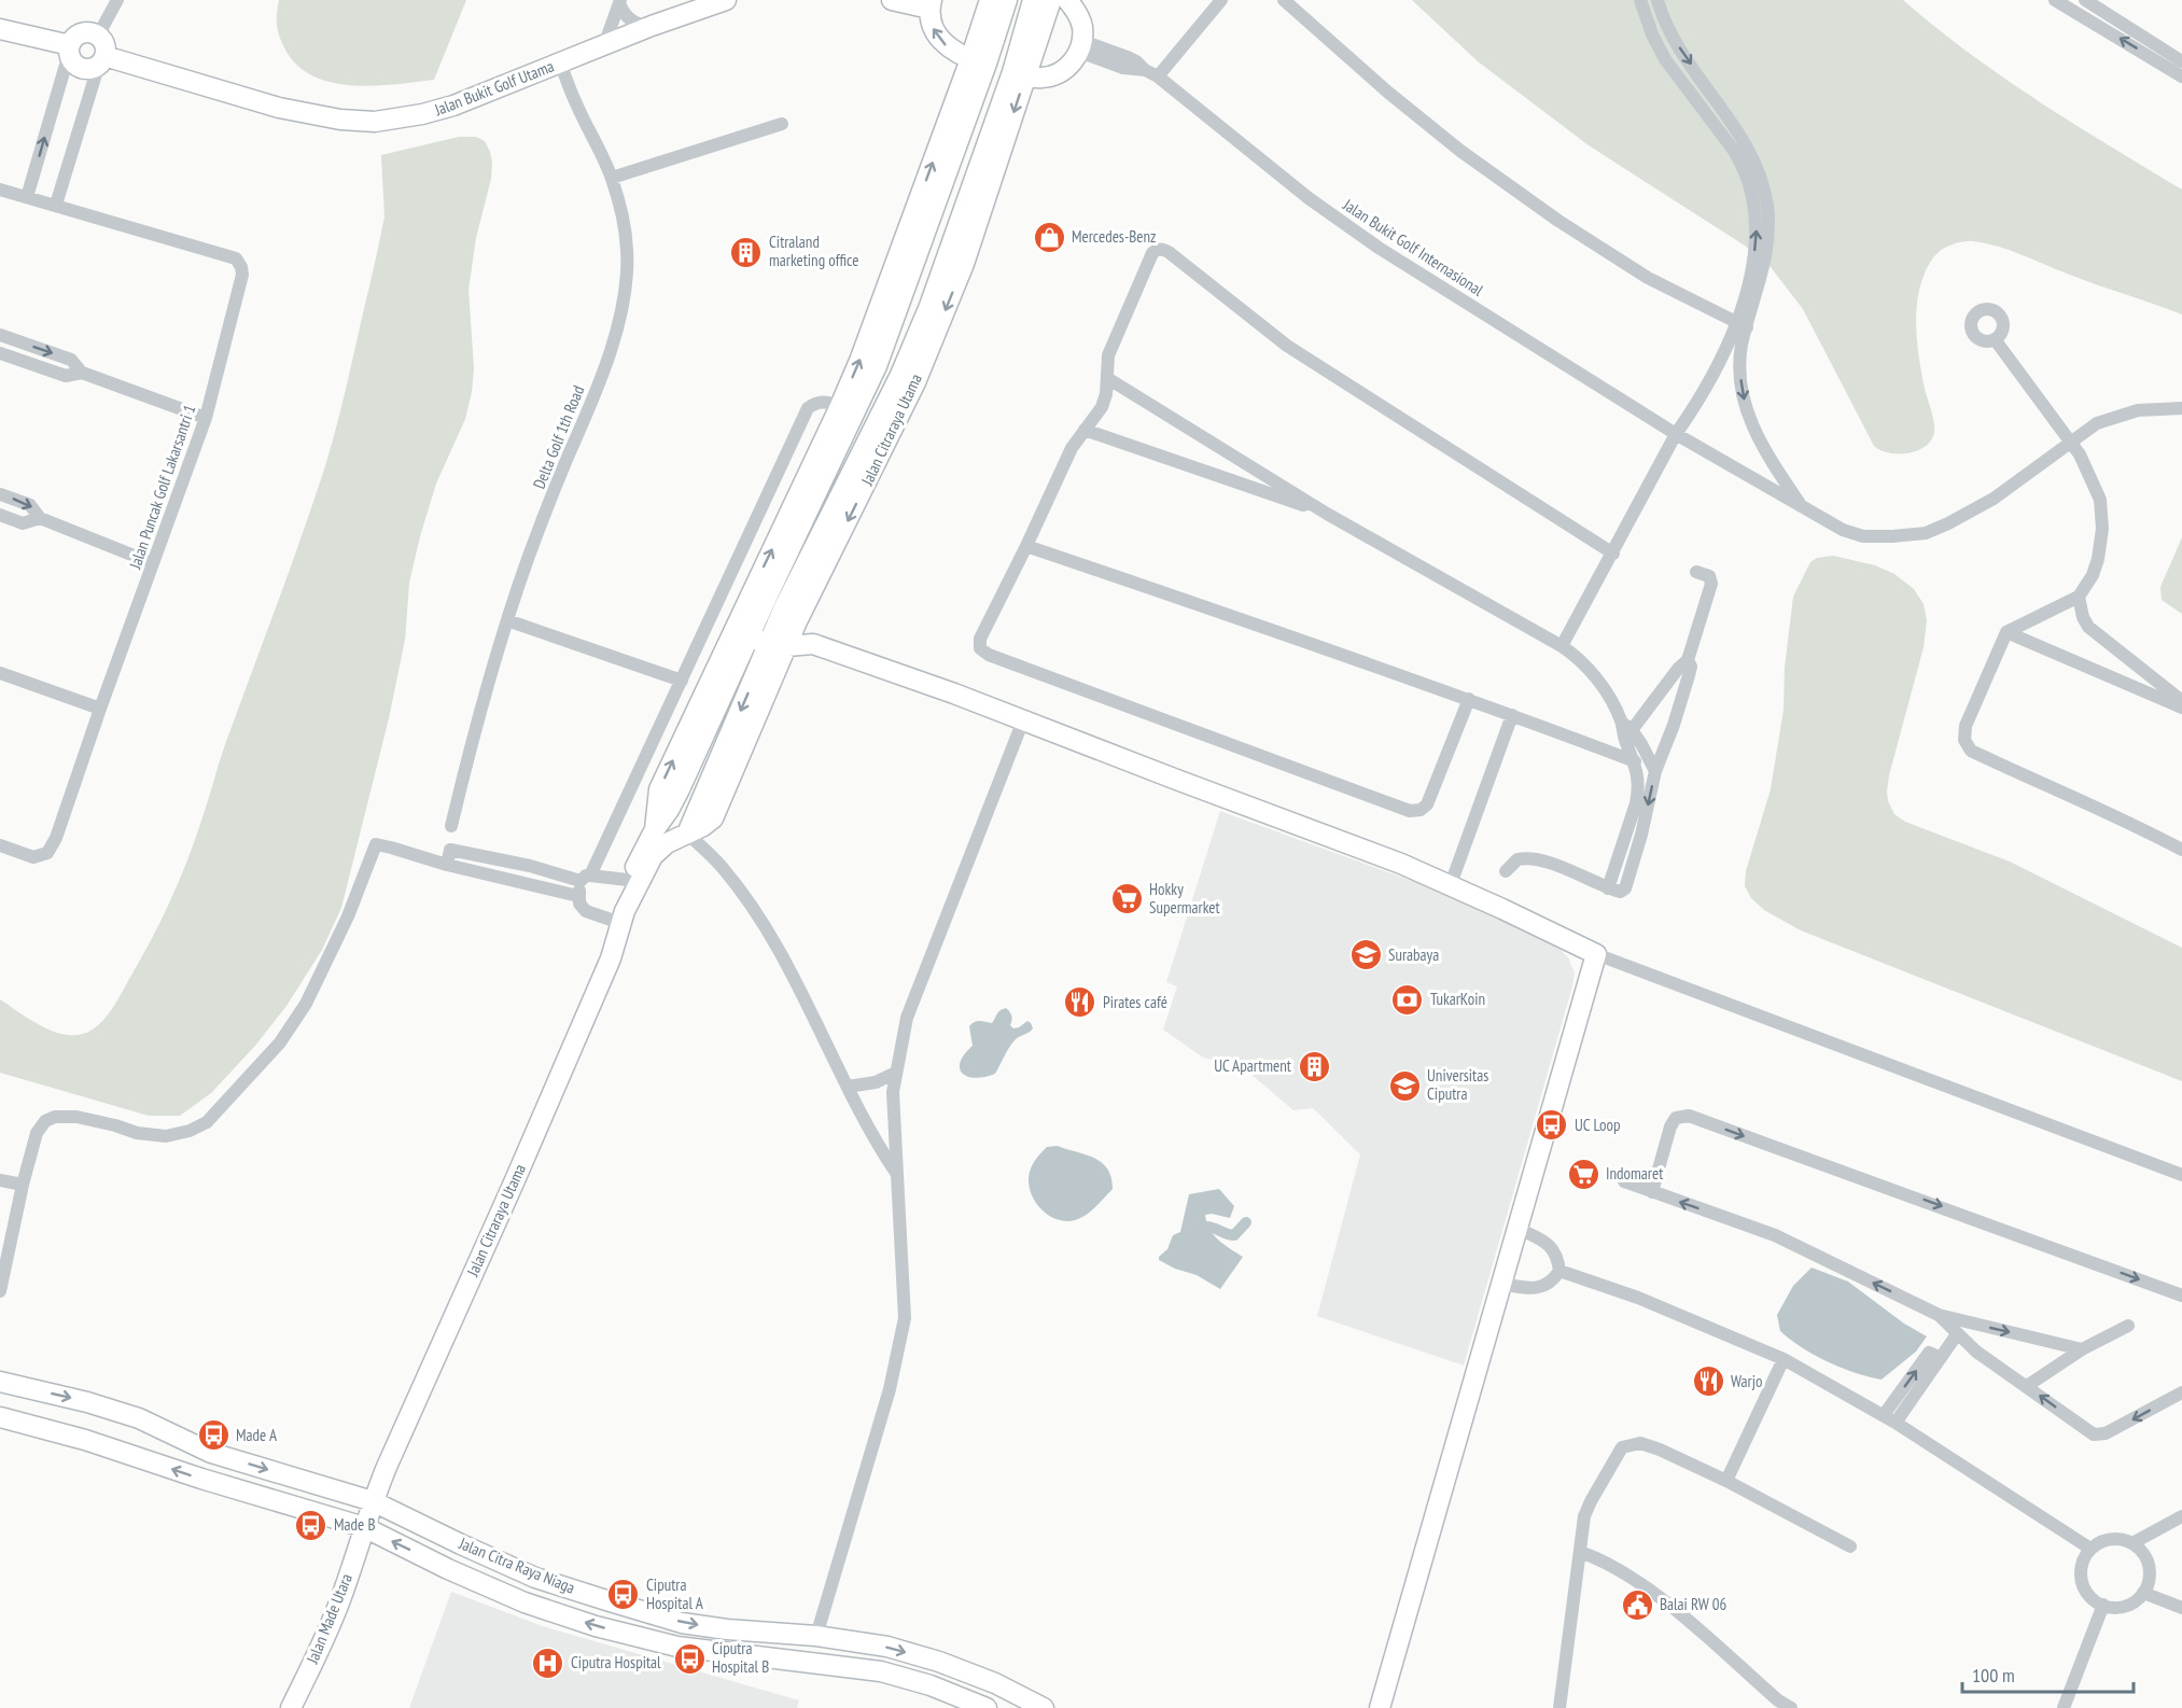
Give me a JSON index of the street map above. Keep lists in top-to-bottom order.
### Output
{
  "streets": {
    "street": [
      "Jalan Bukit Golf Utama",
      "Jalan Bukit Golf Internasional",
      "Jalan Citraraya Utama",
      "Delta Golf 1th Road",
      "Jalan Puncak Golf Lakarsantri 1",
      "Jalan Citra Raya Niaga",
      "Jalan Made Utara"
    ]
  },
  "crossings": [
    ["Jalan Bukit Golf Utama", "Delta Golf 1th Road"],
    ["Jalan Citraraya Utama", "Jalan Citra Raya Niaga"],
    ["Jalan Citraraya Utama", "Jalan Made Utara"],
    ["Jalan Citra Raya Niaga", "Jalan Made Utara"]
  ],
  "places": {
    "shop": ["Mercedes-Benz"],
    "building": ["Citraland marketing office", "UC Apartment"],
    "supermarket": ["Hokky Supermarket", "Indomaret"],
    "school or university": ["Surabaya", "Universitas Ciputra"],
    "bank": ["TukarKoin"],
    "restaurant": ["Pirates café", "Warjo"],
    "bus stop": [
      "UC Loop",
      "Made A",
      "Made B",
      "Ciputra Hospital A",
      "Ciputra Hospital B"
    ],
    "public building": ["Balai RW 06"],
    "hospital": ["Ciputra Hospital"]
  },
  "scale_bar": "100 m"
}
